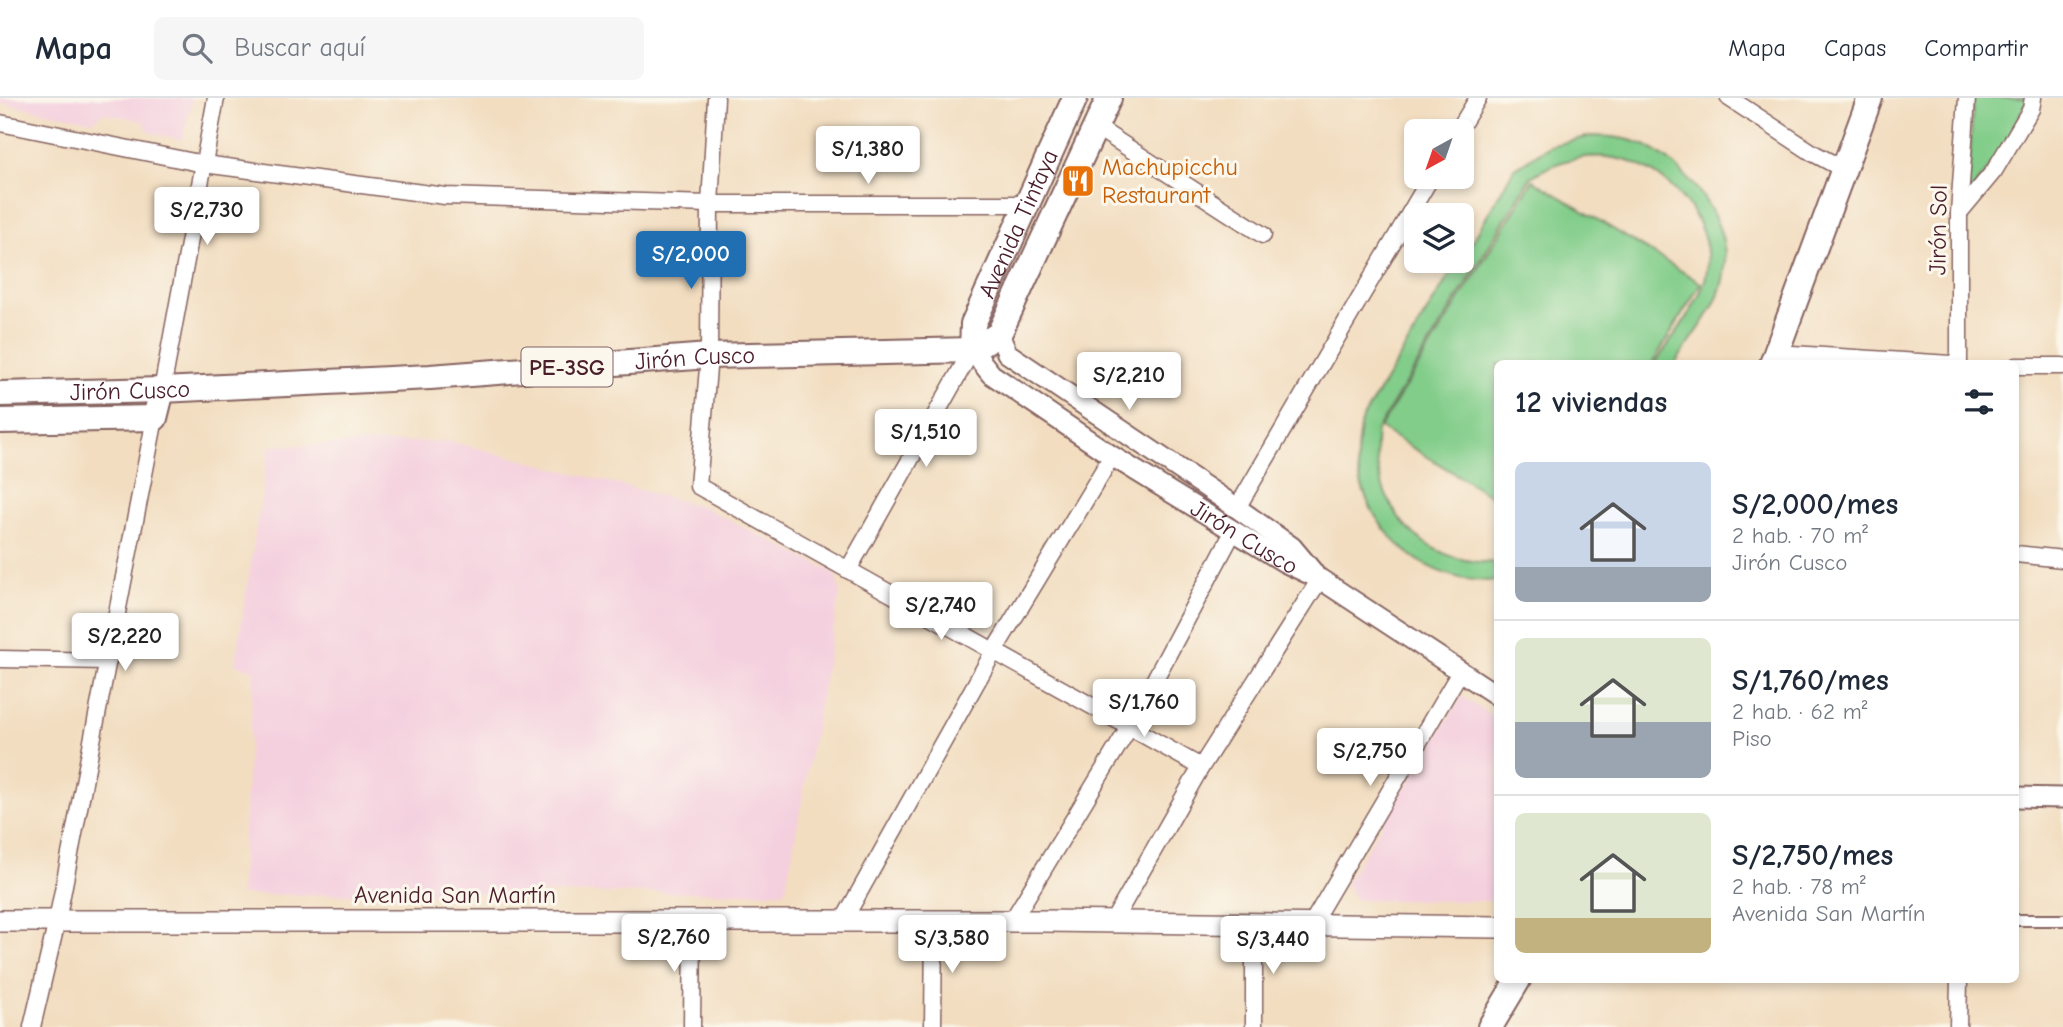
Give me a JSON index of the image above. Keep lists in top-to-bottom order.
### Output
{
  "streets": {
    "main road": [
      "Avenida Tintaya",
      "Jirón Cusco",
      "PE-3SG",
      "Avenida San Martín"
    ],
    "street": ["Jirón Sol"]
  },
  "crossings": [
    ["Avenida Tintaya", "Jirón Cusco"],
    ["Avenida Tintaya", "PE-3SG"],
    ["Jirón Cusco", "PE-3SG"]
  ],
  "places": {
    "restaurant": ["Machupicchu Restaurant"]
  },
  "north": "bottom left",
  "page": {
    "header": "Mapa",
    "search": "Buscar aquí",
    "nav": ["Mapa", "Capas", "Compartir"],
    "price": [
      "S/1,380",
      "S/2,730",
      "S/2,000",
      "S/2,210",
      "S/1,510",
      "S/2,740",
      "S/2,220",
      "S/1,760",
      "S/2,750",
      "S/2,760",
      "S/3,580",
      "S/3,440"
    ],
    "heading": "12 viviendas",
    "list": [
      {
        "name": "S/2,000/mes",
        "note": "2 hab. · 70 m² · Jirón Cusco"
      },
      {
        "name": "S/1,760/mes",
        "note": "2 hab. · 62 m² · Piso"
      },
      {
        "name": "S/2,750/mes",
        "note": "2 hab. · 78 m² · Avenida San Martín"
      }
    ]
  }
}
